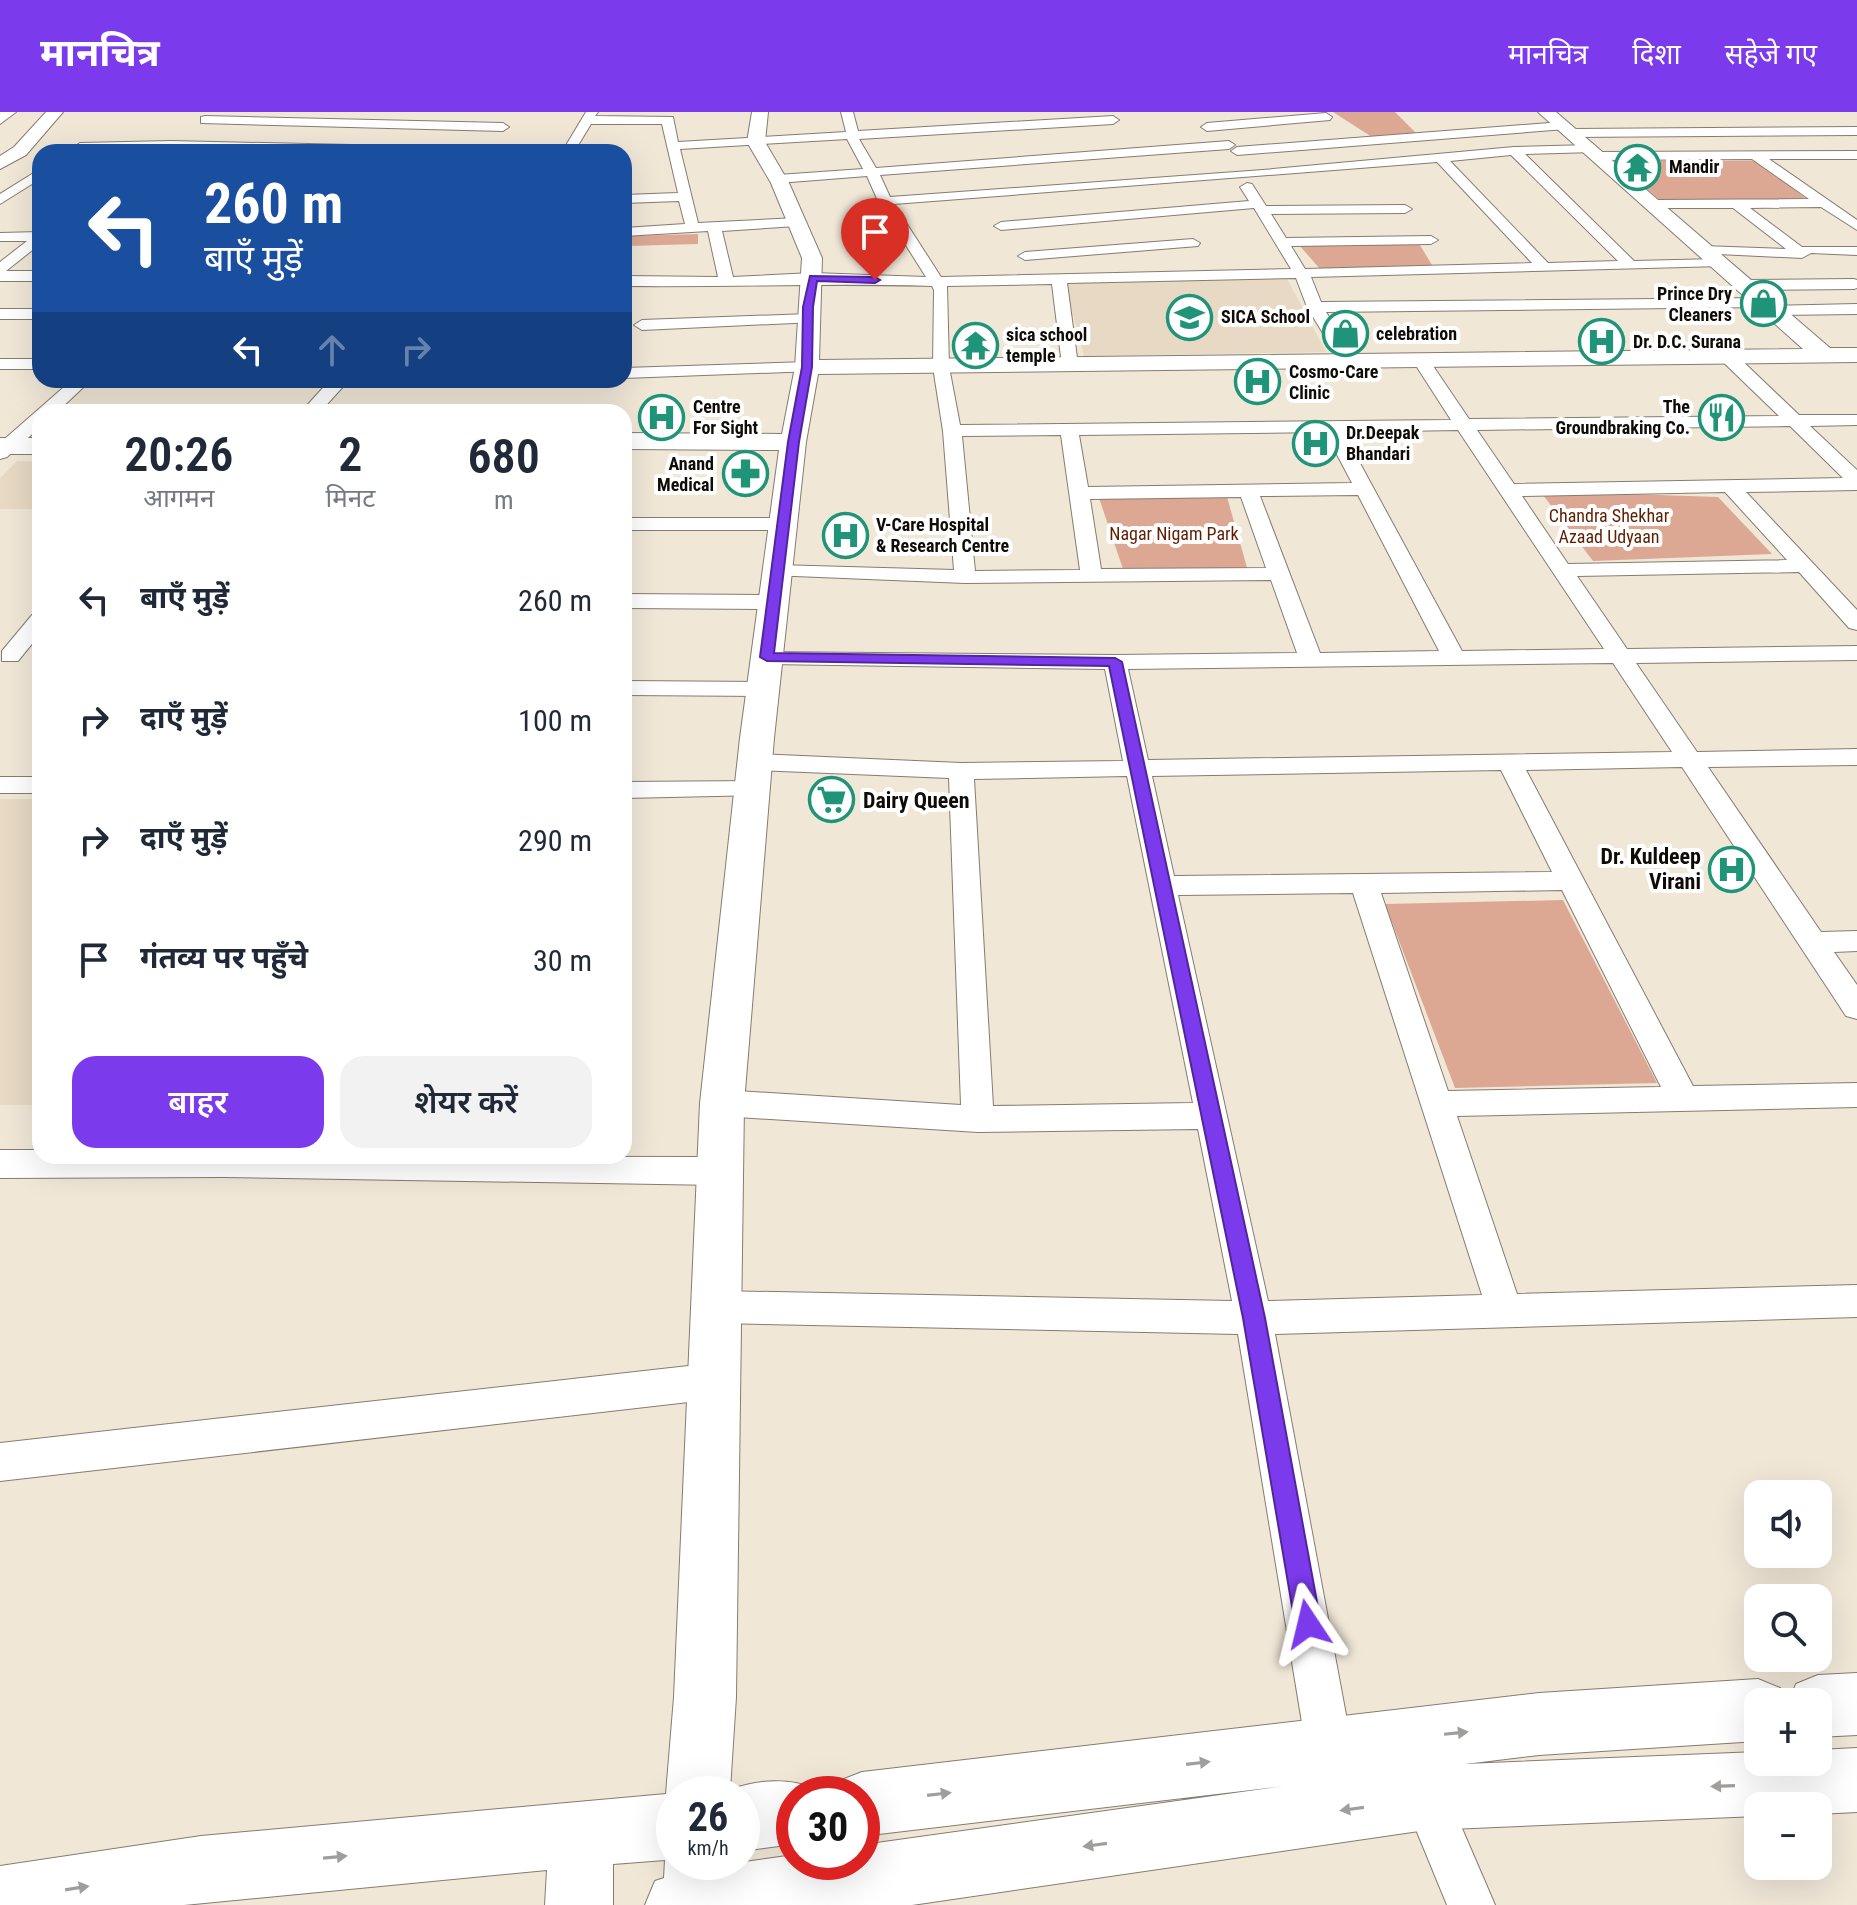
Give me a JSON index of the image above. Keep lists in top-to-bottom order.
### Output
{
  "parks": ["Chandra Shekhar Azaad Udyaan", "Nagar Nigam Park"],
  "places": {
    "temple": ["Mandir", "sica school temple"],
    "shop": ["Prince Dry Cleaners", "celebration"],
    "school or university": ["SICA School"],
    "hospital": [
      "Dr. D.C. Surana",
      "Cosmo-Care Clinic",
      "Centre For Sight",
      "Dr.Deepak Bhandari",
      "V-Care Hospital & Research Centre",
      "Dr. Kuldeep Virani"
    ],
    "restaurant": ["The Groundbraking Co."],
    "pharmacy": ["Anand Medical"],
    "supermarket": ["Dairy Queen"]
  },
  "page": {
    "header": "मानचित्र",
    "nav": ["मानचित्र", "दिशा", "सहेजे गए"],
    "turn": ["260 m", "बाएँ मुड़ें"],
    "eta": [
      "20:26",
      "आगमन",
      "2",
      "मिनट",
      "680",
      "m"
    ],
    "list": [
      {
        "name": "बाएँ मुड़ें",
        "value": "260 m"
      },
      {
        "name": "दाएँ मुड़ें",
        "value": "100 m"
      },
      {
        "name": "दाएँ मुड़ें",
        "value": "290 m"
      },
      {
        "name": "गंतव्य पर पहुँचे",
        "value": "30 m"
      }
    ],
    "buttons": ["बाहर", "शेयर करें"],
    "map_buttons": ["+", "−"],
    "speed": "26 km/h",
    "limit": "30"
  }
}
